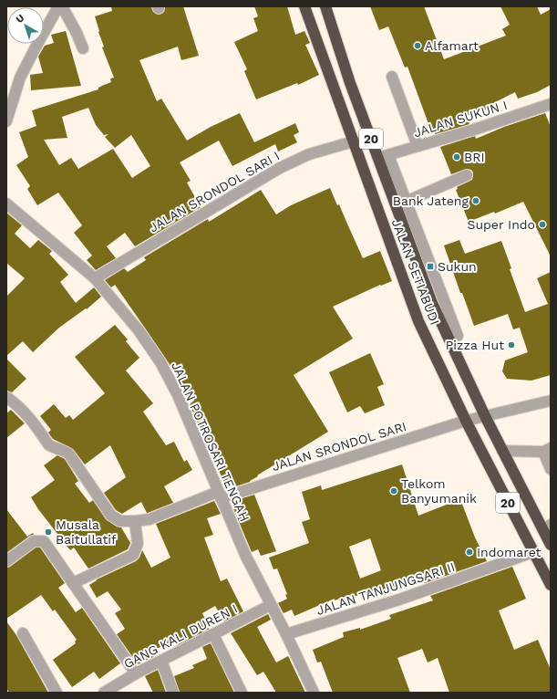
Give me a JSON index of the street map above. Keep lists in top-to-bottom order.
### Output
{
  "streets": {
    "highway": ["20", "JALAN SETIABUDI"],
    "street": [
      "JALAN SUKUN I",
      "JALAN SRONDOL SARI I",
      "JALAN POTROSARI TENGAH",
      "JALAN SRONDOL SARI",
      "JALAN TANJUNGSARI II",
      "GANG KALI DUREN I"
    ]
  },
  "crossings": [
    ["JALAN SUKUN I", "JALAN SETIABUDI"],
    ["20", "JALAN SETIABUDI"],
    ["20", "JALAN SRONDOL SARI"],
    ["20", "JALAN TANJUNGSARI II"],
    ["JALAN SRONDOL SARI I", "JALAN SETIABUDI"],
    ["JALAN SRONDOL SARI I", "JALAN POTROSARI TENGAH"],
    ["JALAN SETIABUDI", "JALAN SRONDOL SARI"],
    ["JALAN POTROSARI TENGAH", "JALAN SRONDOL SARI"],
    ["JALAN POTROSARI TENGAH", "JALAN TANJUNGSARI II"],
    ["JALAN POTROSARI TENGAH", "GANG KALI DUREN I"]
  ],
  "places": {
    "other": [
      "Alfamart",
      "BRI",
      "Bank Jateng",
      "Super Indo",
      "Pizza Hut",
      "Telkom Banyumanik",
      "Musala Baitullatif",
      "Indomaret"
    ],
    "transit": ["Sukun"]
  },
  "north": "top left"
}
